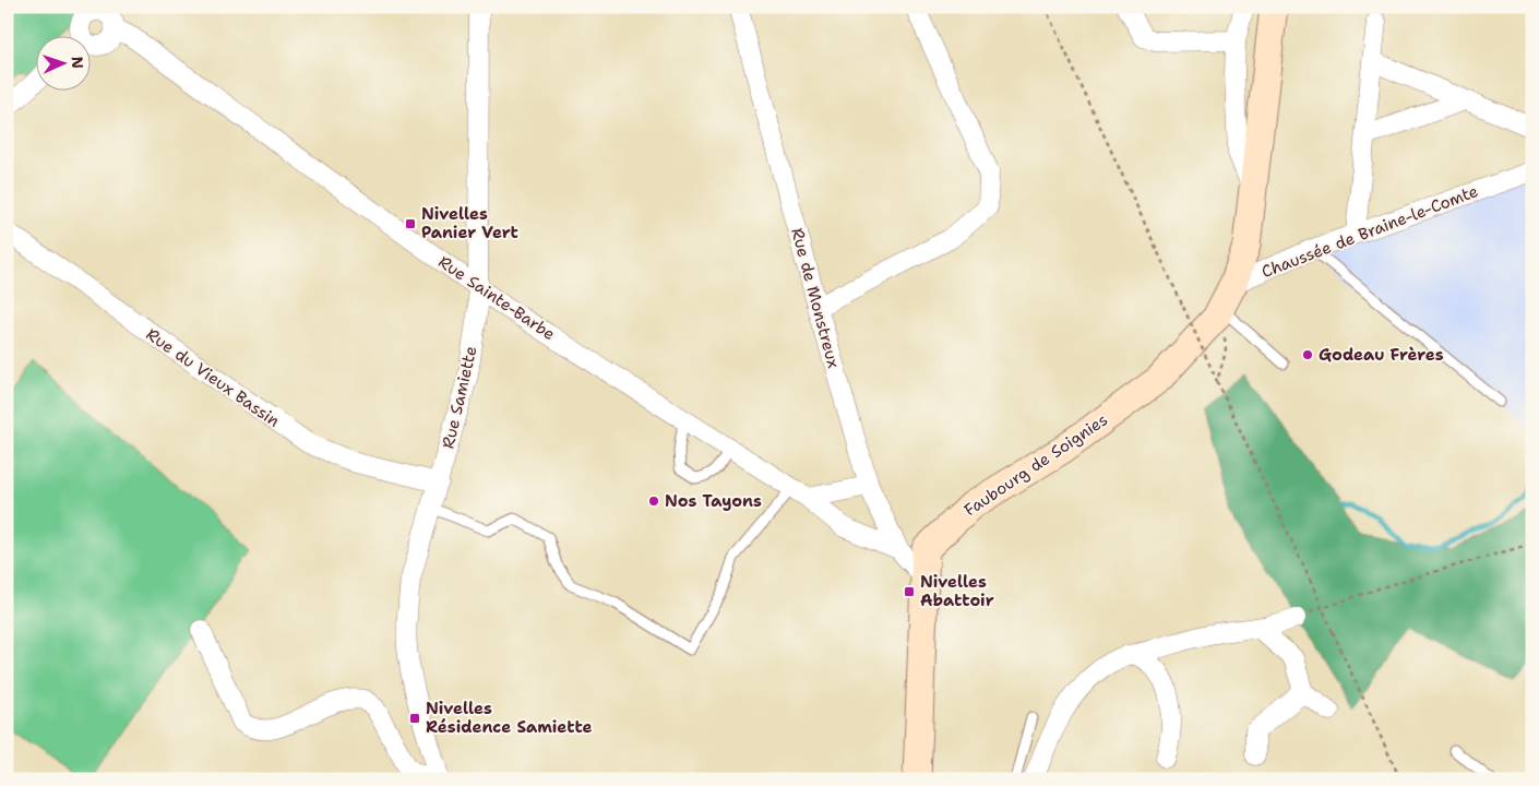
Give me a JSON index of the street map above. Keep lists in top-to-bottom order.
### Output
{
  "streets": {
    "street": [
      "Chaussée de Braine-le-Comte",
      "Rue Sainte-Barbe",
      "Rue de Monstreux",
      "Rue du Vieux Bassin",
      "Rue Samiette",
      "Faubourg de Soignies"
    ]
  },
  "crossings": [
    ["Chaussée de Braine-le-Comte", "Faubourg de Soignies"],
    ["Rue Sainte-Barbe", "Rue de Monstreux"],
    ["Rue Sainte-Barbe", "Rue Samiette"],
    ["Rue de Monstreux", "Faubourg de Soignies"],
    ["Rue du Vieux Bassin", "Rue Samiette"]
  ],
  "places": {
    "transit": ["Nivelles Panier Vert", "Nivelles Abattoir", "Nivelles Résidence Samiette"],
    "other": ["Godeau Frères", "Nos Tayons"]
  },
  "north": "right"
}
